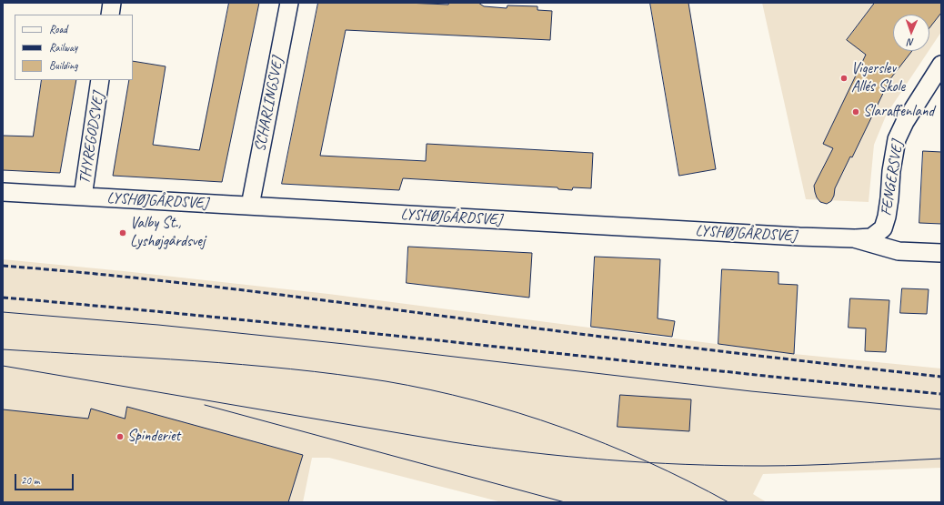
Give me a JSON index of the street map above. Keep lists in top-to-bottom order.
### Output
{
  "streets": {
    "street": [
      "SCHARLINGSVEJ",
      "THYREGODSVEJ",
      "FENGERSVEJ",
      "LYSHØJGÅRDSVEJ"
    ]
  },
  "crossings": [
    ["SCHARLINGSVEJ", "LYSHØJGÅRDSVEJ"],
    ["THYREGODSVEJ", "LYSHØJGÅRDSVEJ"],
    ["FENGERSVEJ", "LYSHØJGÅRDSVEJ"]
  ],
  "places": [
    "Vigerslev Allés Skole",
    "Slaraffenland",
    "Valby St., Lyshøjgårdsvej",
    "Spinderiet"
  ],
  "legend": ["Road", "Railway", "Building"],
  "scale_bar": "20 m",
  "north": "bottom"
}
